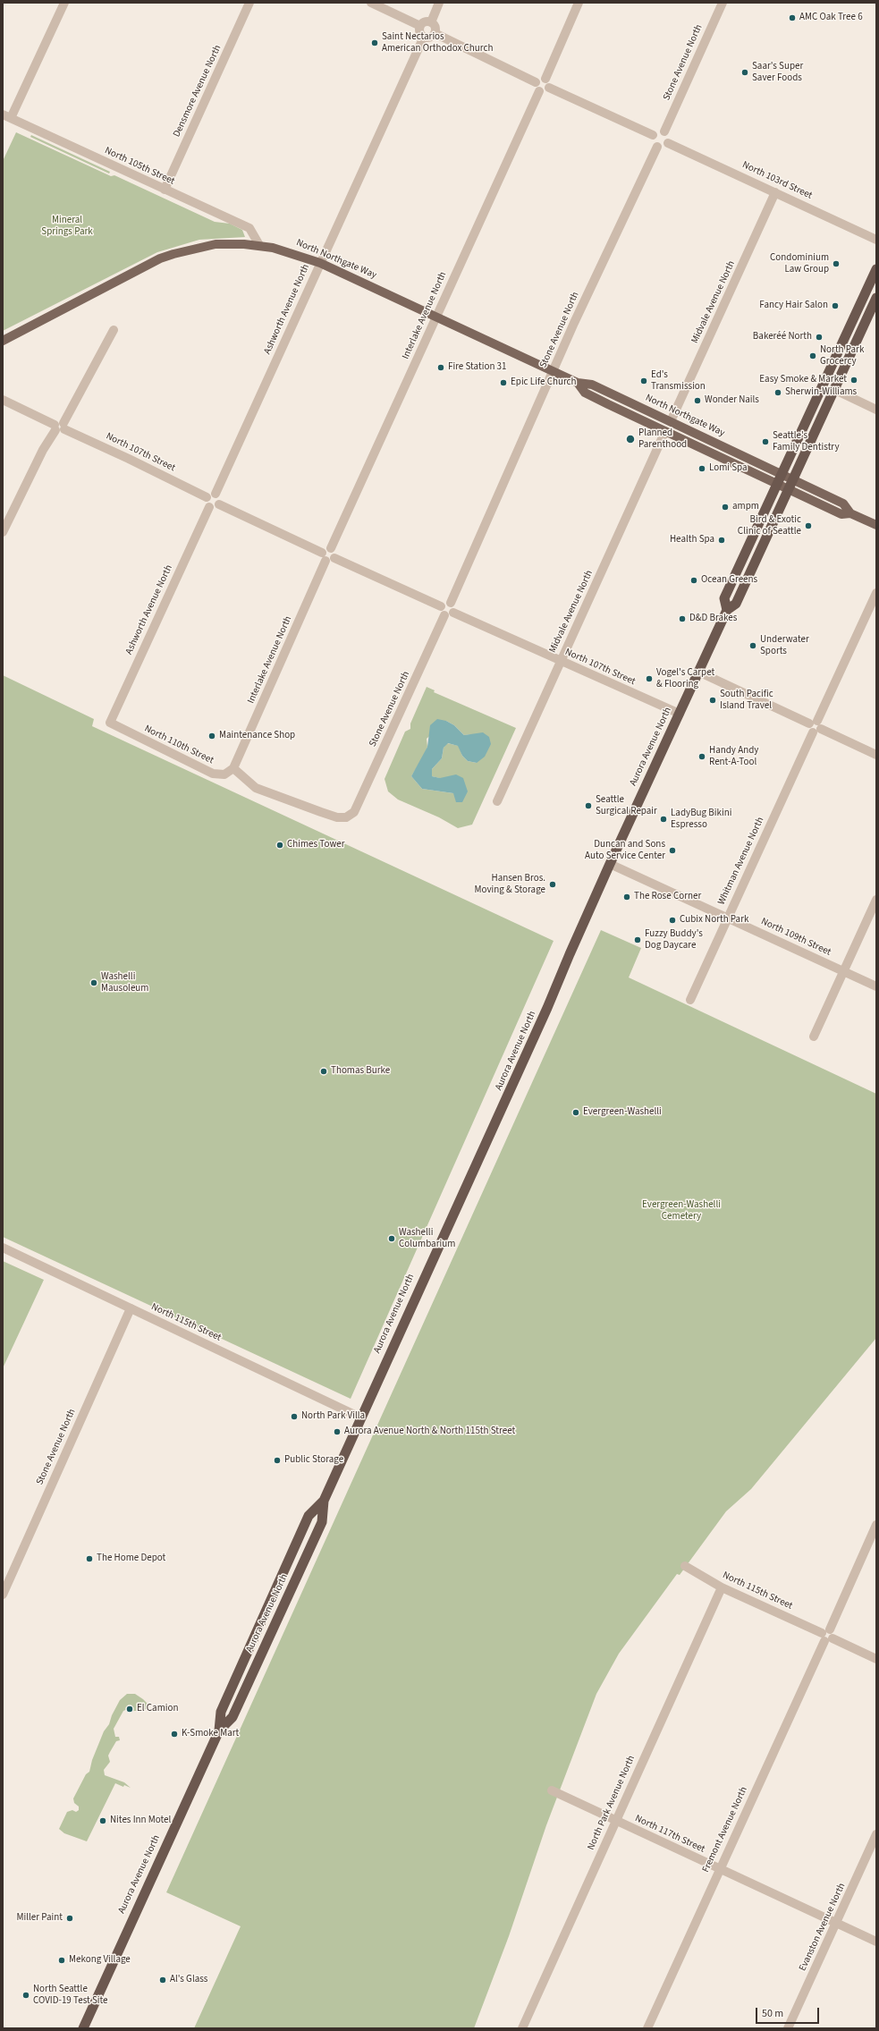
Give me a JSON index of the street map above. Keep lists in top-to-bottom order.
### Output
{
  "streets": {
    "highway": ["Aurora Avenue North"],
    "main road": ["North Northgate Way"],
    "street": [
      "Stone Avenue North",
      "Densmore Avenue North",
      "North 105th Street",
      "North 103rd Street",
      "Midvale Avenue North",
      "Ashworth Avenue North",
      "Interlake Avenue North",
      "North 107th Street",
      "North 110th Street",
      "Whitman Avenue North",
      "North 109th Street",
      "North 115th Street",
      "North Park Avenue North",
      "Fremont Avenue North",
      "North 117th Street",
      "Evanston Avenue North"
    ]
  },
  "crossings": [
    ["Stone Avenue North", "North 103rd Street"],
    ["Stone Avenue North", "North Northgate Way"],
    ["Stone Avenue North", "Interlake Avenue North"],
    ["Stone Avenue North", "North 107th Street"],
    ["Stone Avenue North", "North 110th Street"],
    ["Stone Avenue North", "North 115th Street"],
    ["Densmore Avenue North", "North 105th Street"],
    ["North 105th Street", "North Northgate Way"],
    ["North 103rd Street", "Midvale Avenue North"],
    ["North Northgate Way", "Midvale Avenue North"],
    ["North Northgate Way", "Ashworth Avenue North"],
    ["North Northgate Way", "Interlake Avenue North"],
    ["North Northgate Way", "Aurora Avenue North"],
    ["Midvale Avenue North", "North 107th Street"],
    ["Ashworth Avenue North", "North 107th Street"],
    ["Ashworth Avenue North", "North 110th Street"],
    ["Interlake Avenue North", "North 110th Street"],
    ["North 107th Street", "Aurora Avenue North"],
    ["Aurora Avenue North", "North 109th Street"],
    ["Aurora Avenue North", "North 115th Street"],
    ["Whitman Avenue North", "North 109th Street"],
    ["North 115th Street", "North Park Avenue North"],
    ["North 115th Street", "Fremont Avenue North"],
    ["North Park Avenue North", "North 117th Street"],
    ["Fremont Avenue North", "North 117th Street"],
    ["North 117th Street", "Evanston Avenue North"]
  ],
  "parks": ["Mineral Springs Park", "Evergreen-Washelli Cemetery"],
  "places": [
    "AMC Oak Tree 6",
    "Saint Nectarios American Orthodox Church",
    "Saar's Super Saver Foods",
    "Condominium Law Group",
    "Fancy Hair Salon",
    "Bakeréé North",
    "North Park Grocercy",
    "Fire Station 31",
    "Easy Smoke & Market",
    "Ed's Transmission",
    "Epic Life Church",
    "Sherwin-Williams",
    "Wonder Nails",
    "Planned Parenthood",
    "Seattle's Family Dentistry",
    "Lomi Spa",
    "ampm",
    "Bird & Exotic Clinic of Seattle",
    "Health Spa",
    "Ocean Greens",
    "D&D Brakes",
    "Underwater Sports",
    "Vogel's Carpet & Flooring",
    "South Pacific Island Travel",
    "Maintenance Shop",
    "Handy Andy Rent-A-Tool",
    "Seattle Surgical Repair",
    "LadyBug Bikini Espresso",
    "Chimes Tower",
    "Duncan and Sons Auto Service Center",
    "Hansen Bros. Moving & Storage",
    "The Rose Corner",
    "Cubix North Park",
    "Fuzzy Buddy's Dog Daycare",
    "Washelli Mausoleum",
    "Thomas Burke",
    "Evergreen-Washelli",
    "Washelli Columbarium",
    "North Park Villa",
    "Aurora Avenue North & North 115th Street",
    "Public Storage",
    "The Home Depot",
    "El Camion",
    "K-Smoke Mart",
    "Nites Inn Motel",
    "Miller Paint",
    "Mekong Village",
    "Al's Glass",
    "North Seattle COVID-19 Test Site"
  ],
  "scale_bar": "50 m"
}
